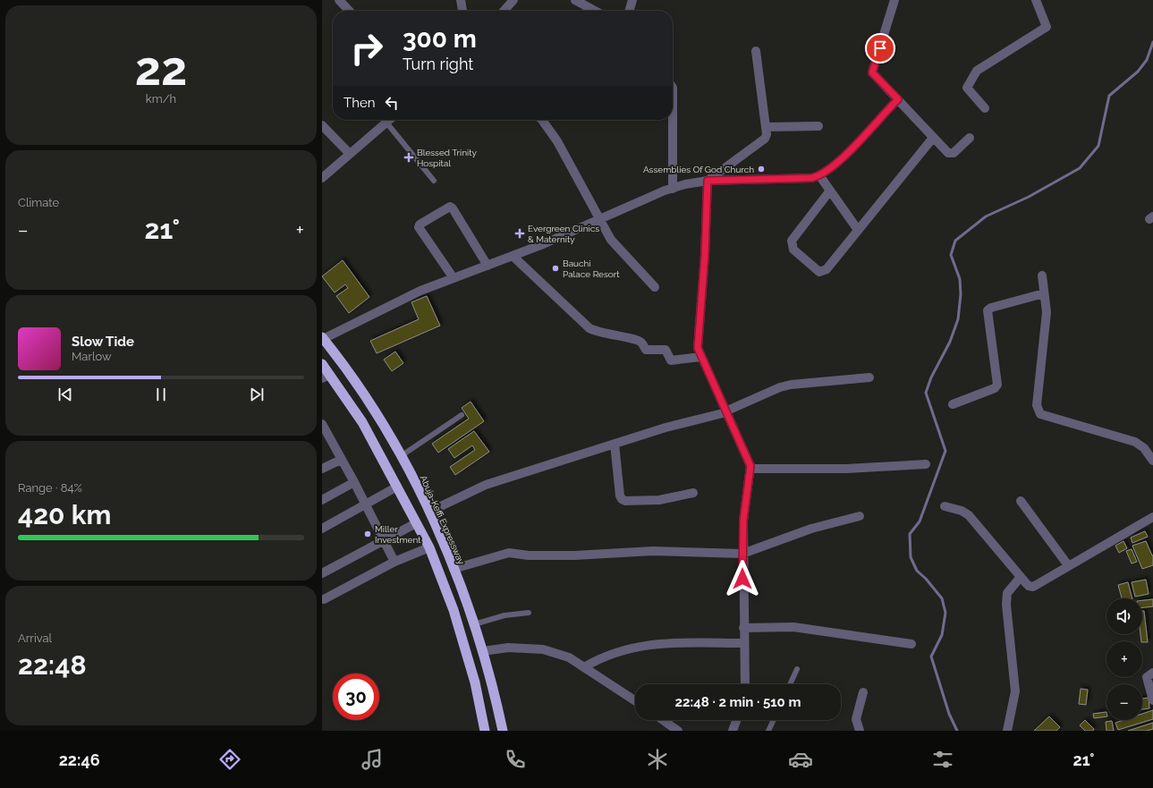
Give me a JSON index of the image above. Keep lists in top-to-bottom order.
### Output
{
  "streets": {
    "highway": ["Abuja-Keffi Expressway"]
  },
  "places": {
    "health": ["Blessed Trinity Hospital", "Evergreen Clinics & Maternity"],
    "other": ["Assemblies Of God Church", "Bauchi Palace Resort", "Miller Investment"]
  },
  "page": {
    "tile": [
      ["22", "km/h"],
      "Climate",
      ["Range · 84%", "420 km"],
      ["Arrival", "22:48"]
    ],
    "turn": ["300 m", "Turn right"],
    "then": "Then",
    "heat": ["−", "21°", "+"],
    "song": ["Slow Tide", "Marlow"],
    "map_buttons": ["+", "−"],
    "limit": "30",
    "trip": "22:48 · 2 min · 510 m",
    "tabs": ["22:46", "21°"]
  }
}
